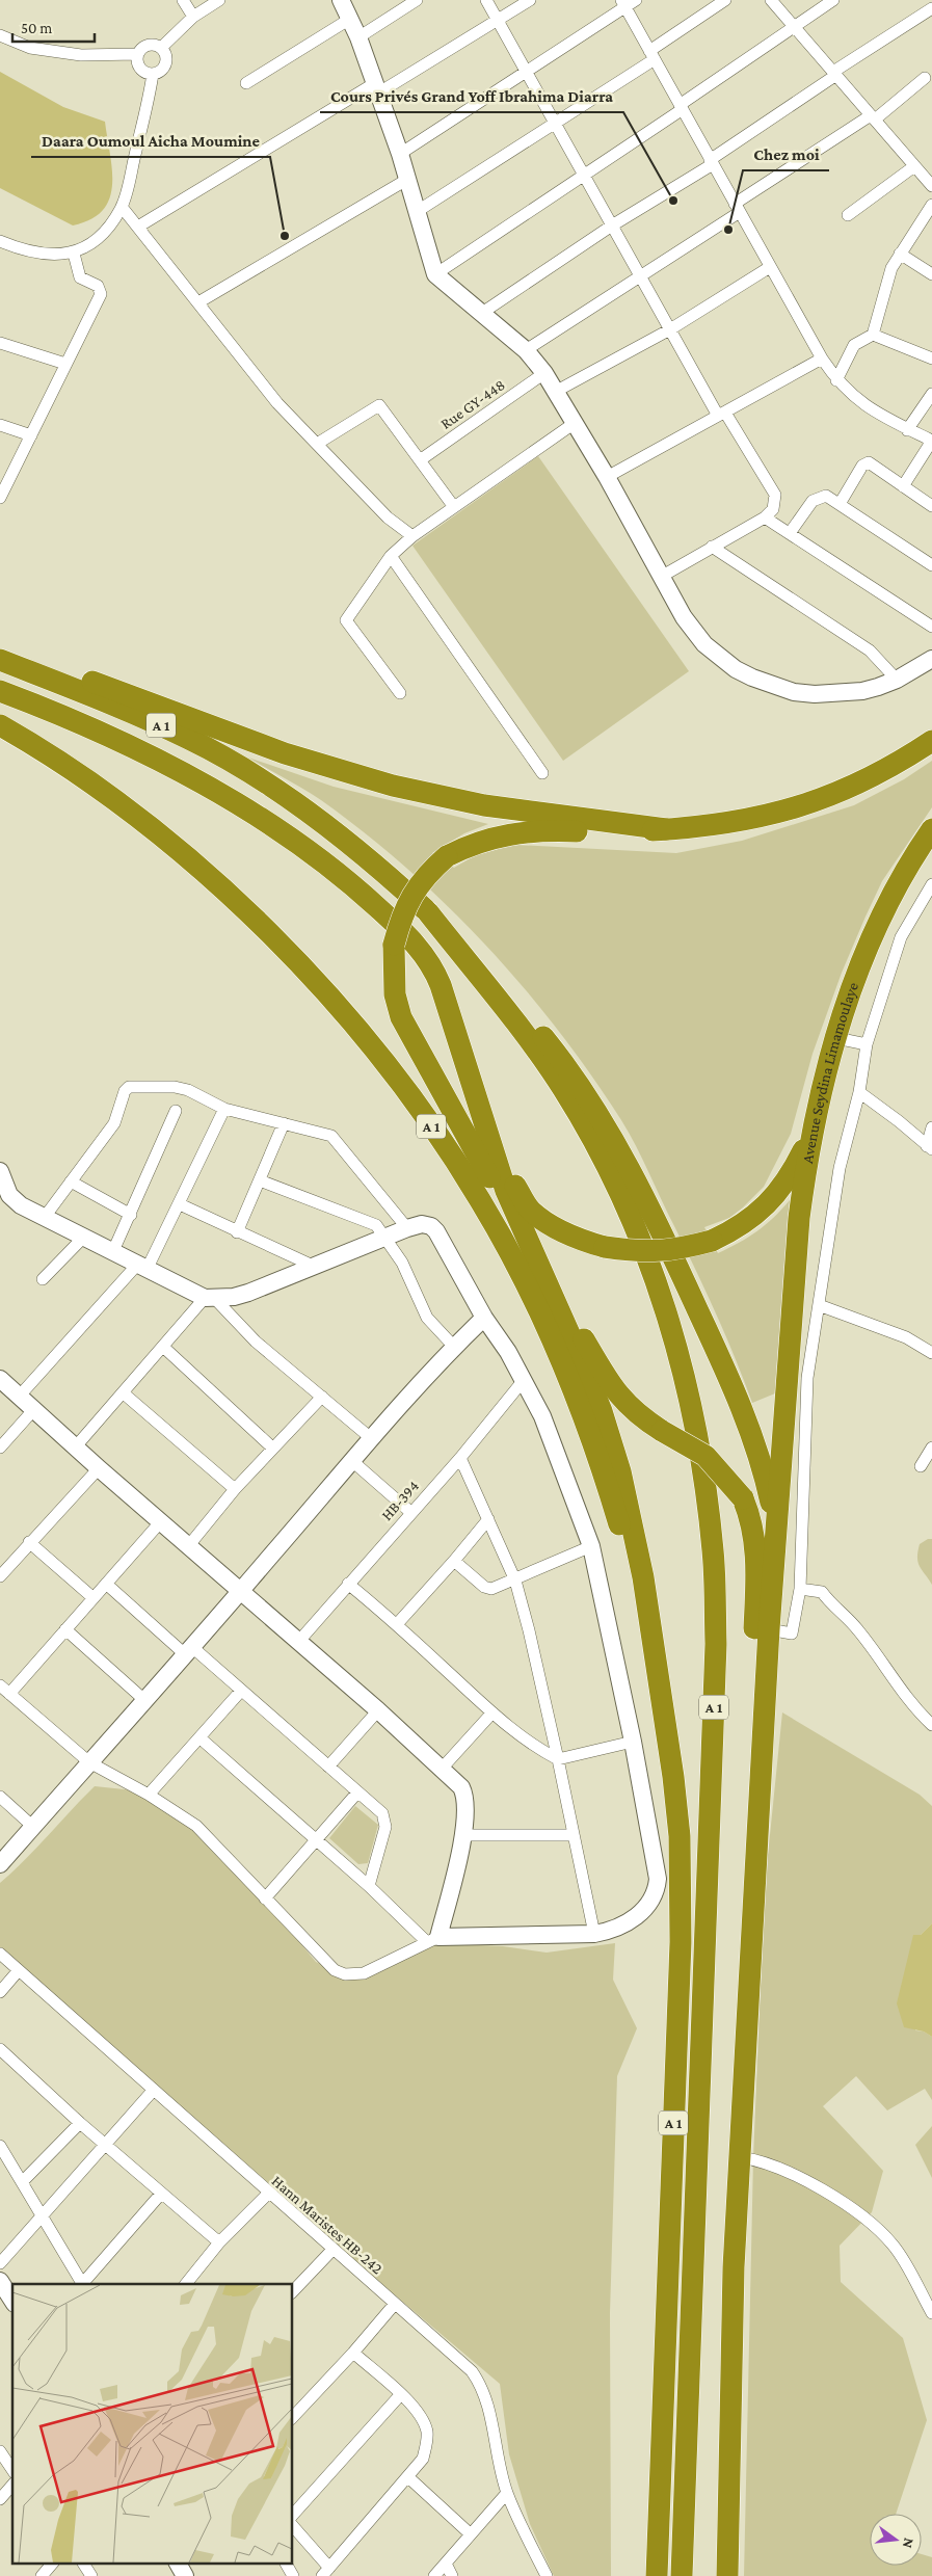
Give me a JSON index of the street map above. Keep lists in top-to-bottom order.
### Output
{
  "streets": {
    "highway": ["A 1", "Avenue Seydina Limamoulaye"],
    "street": ["Rue GY-448", "HB-394", "Hann Maristes HB-242"]
  },
  "places": ["Cours Privés Grand Yoff Ibrahima Diarra", "Chez moi", "Daara Oumoul Aicha Moumine"],
  "scale_bar": "50 m",
  "north": "right"
}
